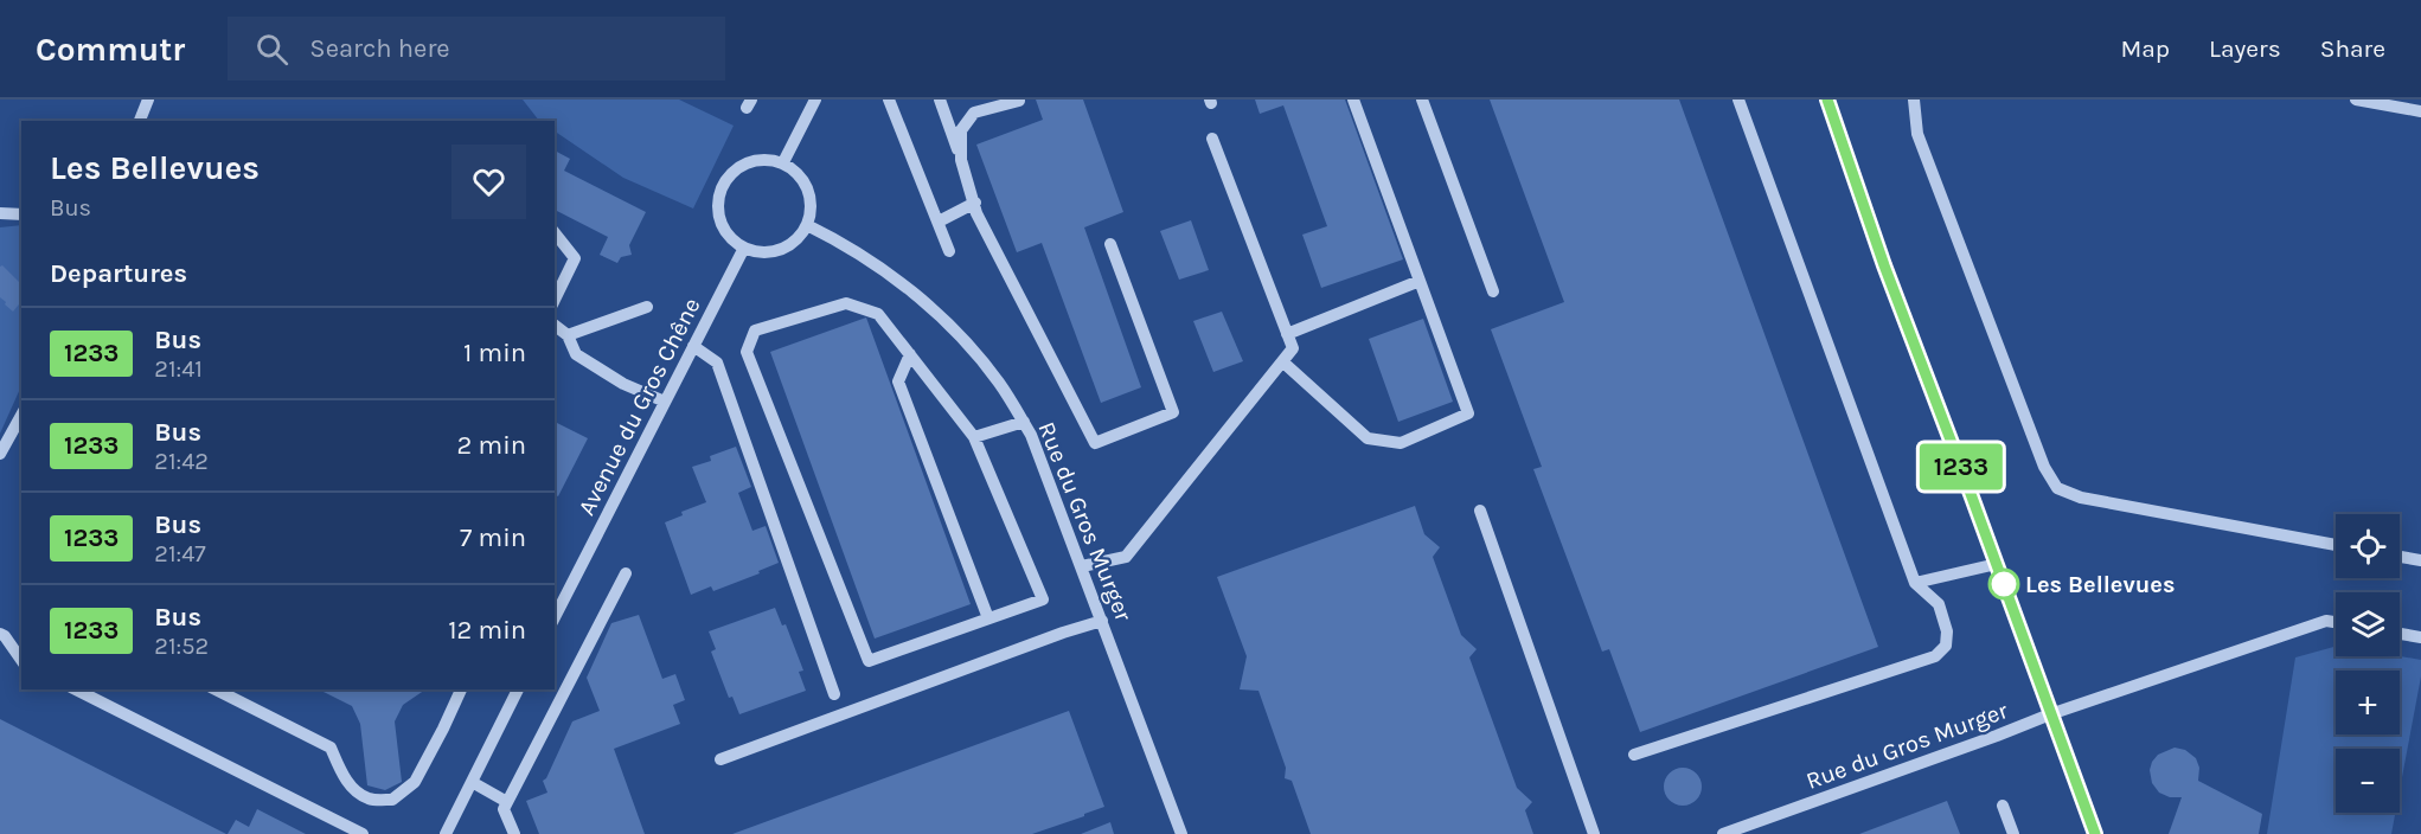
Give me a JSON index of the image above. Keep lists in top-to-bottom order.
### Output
{
  "streets": {
    "street": ["Avenue du Gros Chêne", "Rue du Gros Murger"]
  },
  "crossings": [
    ["Avenue du Gros Chêne", "Rue du Gros Murger"]
  ],
  "places": ["Les Bellevues"],
  "lines": ["bus line 1233"],
  "page": {
    "header": "Commutr",
    "search": "Search here",
    "nav": ["Map", "Layers", "Share"],
    "on_map": "1233",
    "heading": [
      ["Les Bellevues", "Bus"],
      "Departures"
    ],
    "list": [
      {
        "mark": "1233",
        "name": "Bus",
        "note": "21:41",
        "value": "1 min"
      },
      {
        "mark": "1233",
        "name": "Bus",
        "note": "21:42",
        "value": "2 min"
      },
      {
        "mark": "1233",
        "name": "Bus",
        "note": "21:47",
        "value": "7 min"
      },
      {
        "mark": "1233",
        "name": "Bus",
        "note": "21:52",
        "value": "12 min"
      }
    ],
    "map_buttons": ["+", "−"]
  }
}
